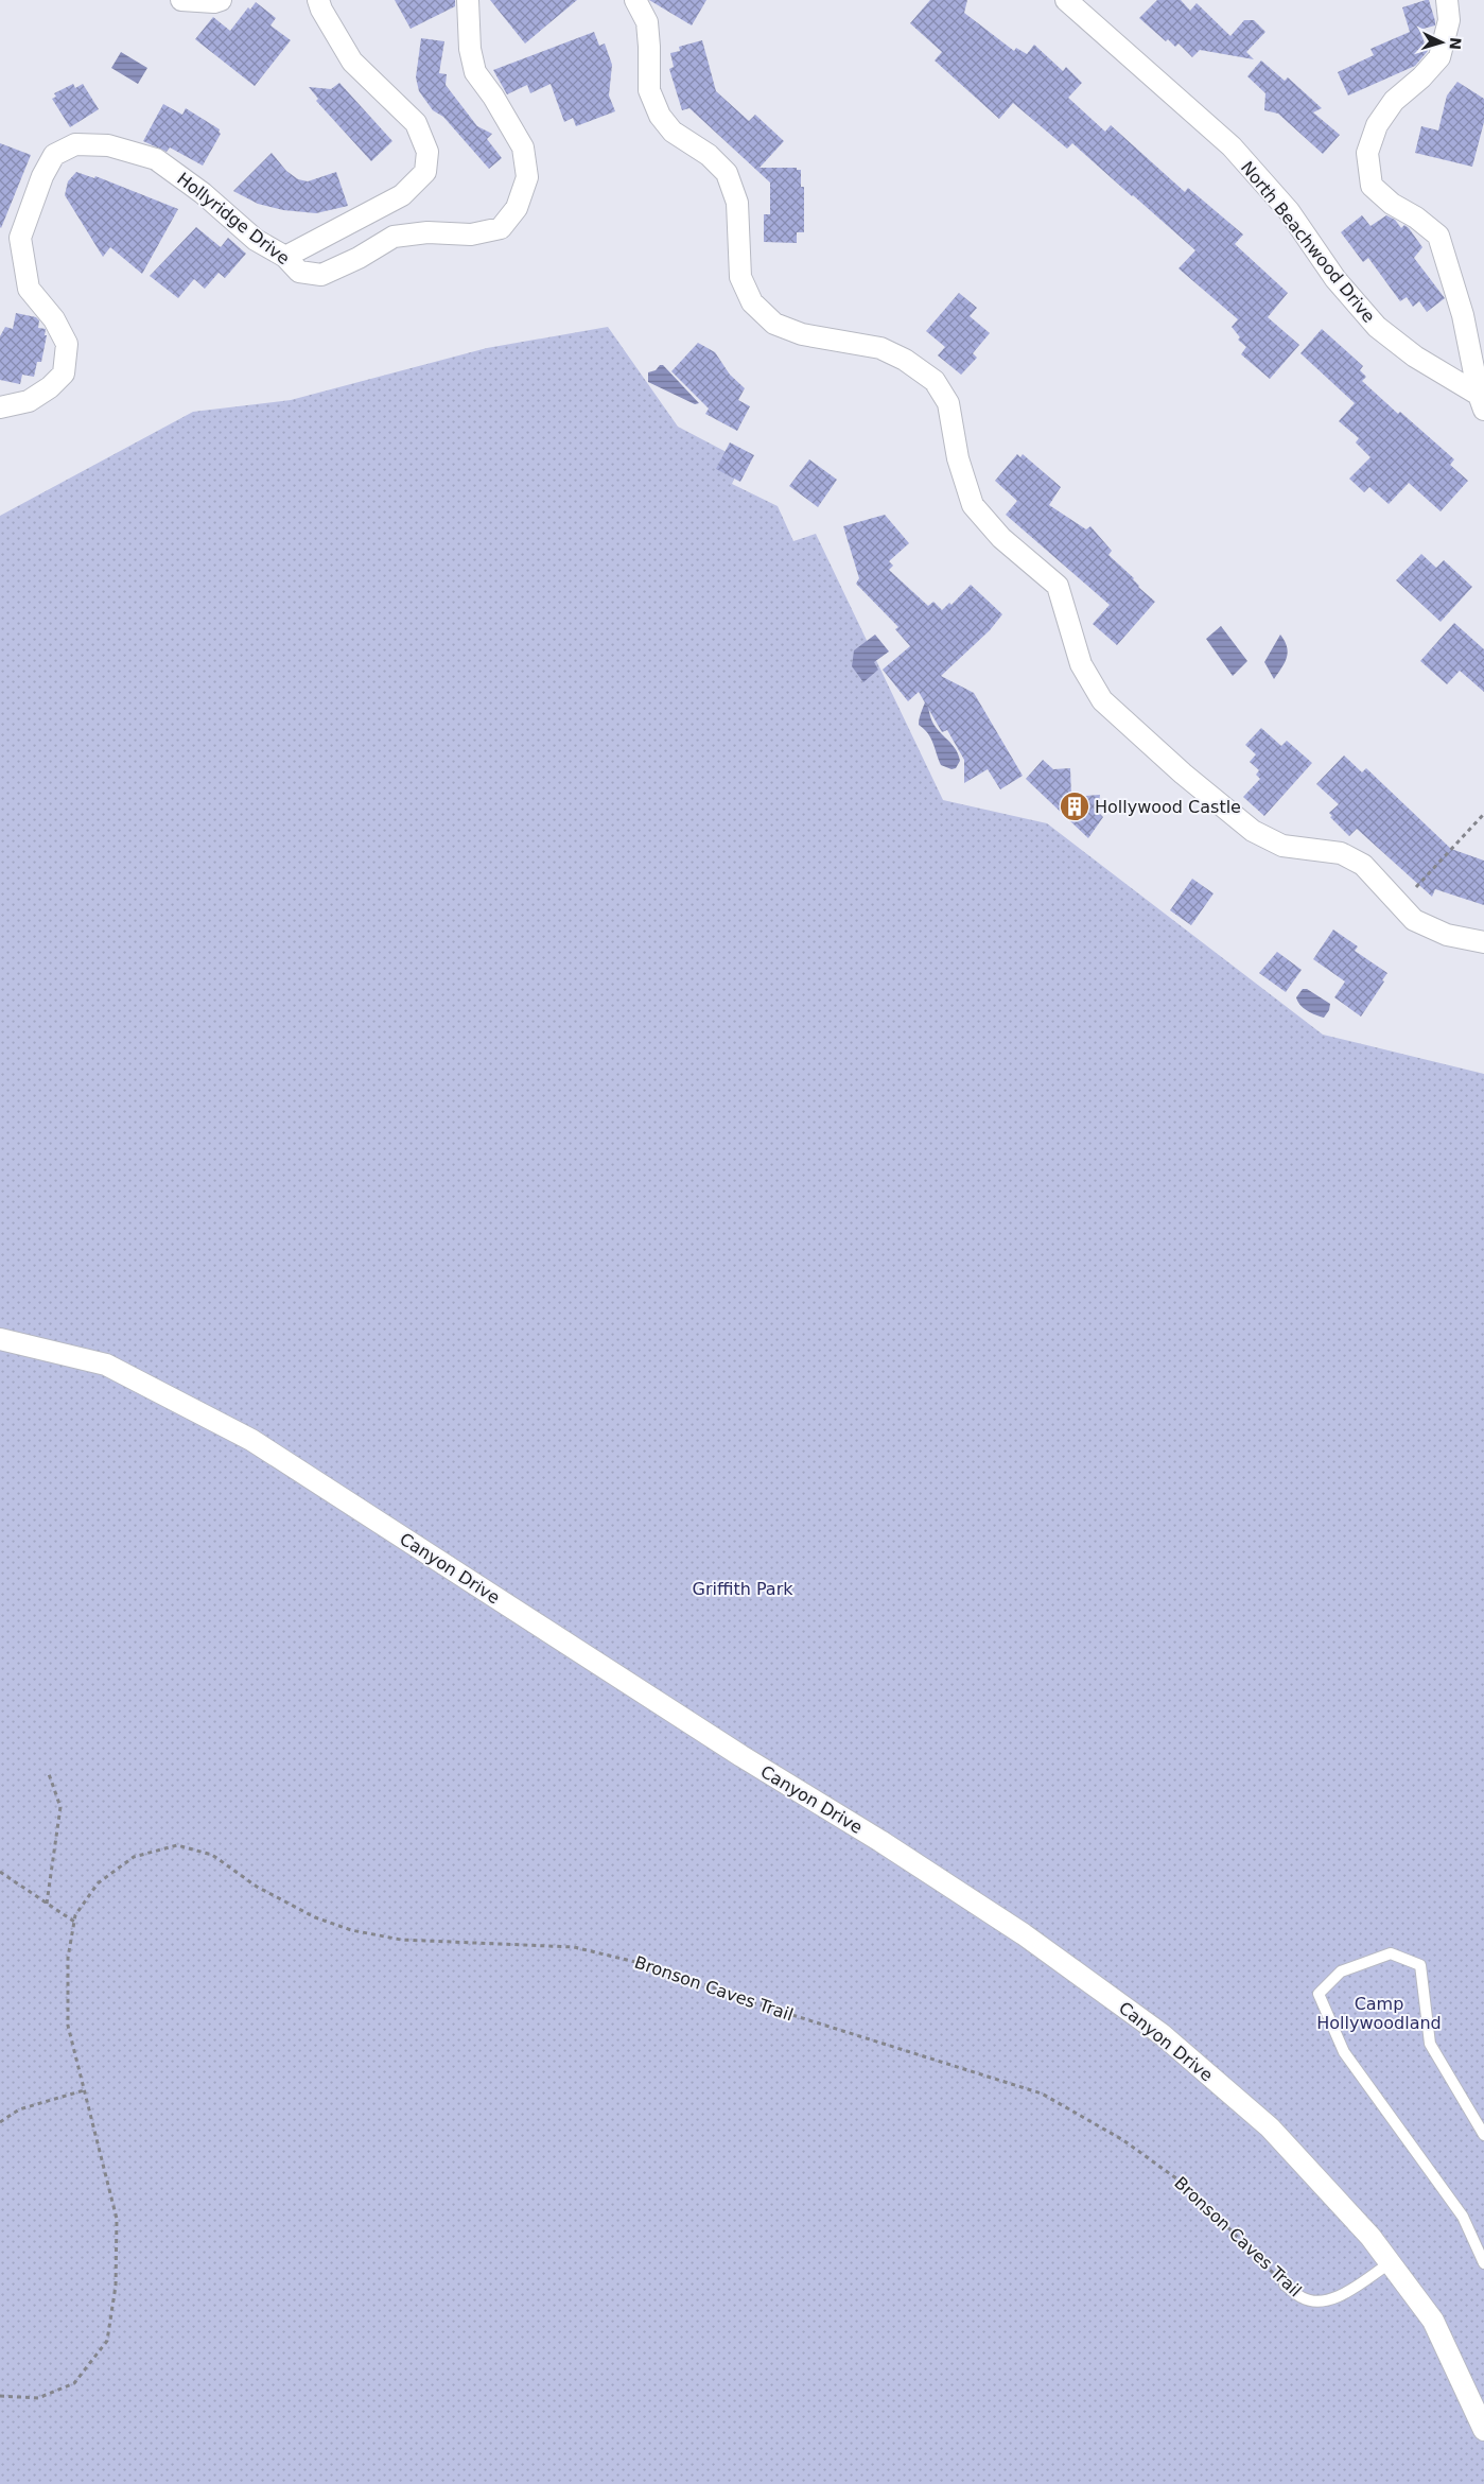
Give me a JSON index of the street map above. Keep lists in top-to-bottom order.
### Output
{
  "streets": {
    "street": ["Hollyridge Drive", "North Beachwood Drive", "Canyon Drive"],
    "lane": ["Bronson Caves Trail"]
  },
  "crossings": [
    ["Canyon Drive", "Bronson Caves Trail"]
  ],
  "parks": ["Griffith Park", "Camp Hollywoodland"],
  "places": {
    "building": ["Hollywood Castle"]
  },
  "north": "right"
}
